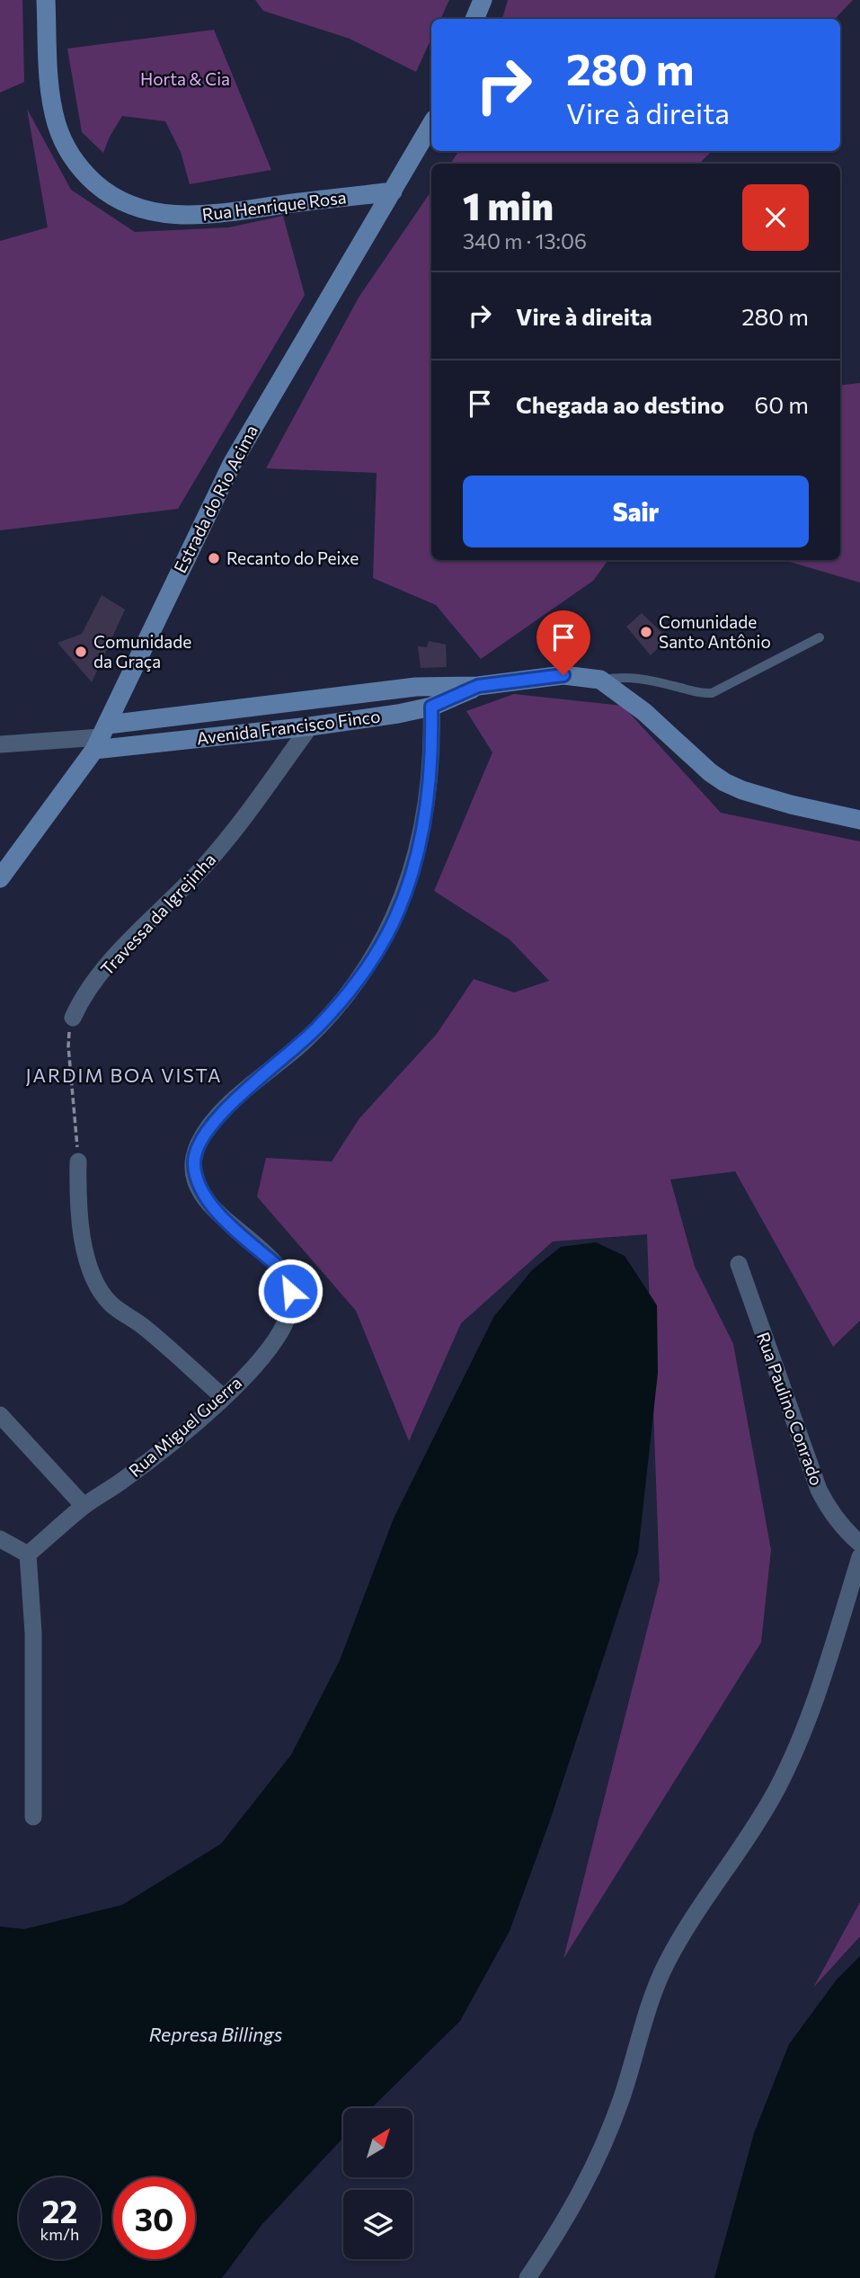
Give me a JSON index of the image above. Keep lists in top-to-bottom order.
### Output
{
  "streets": {
    "street": [
      "Rua Henrique Rosa",
      "Estrada do Rio Acima",
      "Avenida Francisco Finco",
      "Travessa da Igrejinha",
      "Rua Paulino Conrado",
      "Rua Miguel Guerra"
    ]
  },
  "crossings": [
    ["Rua Henrique Rosa", "Estrada do Rio Acima"],
    ["Estrada do Rio Acima", "Avenida Francisco Finco"],
    ["Avenida Francisco Finco", "Travessa da Igrejinha"],
    ["Avenida Francisco Finco", "Rua Miguel Guerra"]
  ],
  "districts": ["JARDIM BOA VISTA"],
  "water": ["Represa Billings"],
  "parks": ["Horta & Cia"],
  "places": ["Recanto do Peixe", "Comunidade Santo Antônio", "Comunidade da Graça"],
  "north": "top right",
  "page": {
    "turn": ["280 m", "Vire à direita"],
    "heading": ["1 min", "340 m · 13:06"],
    "list": [
      {
        "name": "Vire à direita",
        "value": "280 m"
      },
      {
        "name": "Chegada ao destino",
        "value": "60 m"
      }
    ],
    "buttons": "Sair",
    "speed": "22 km/h",
    "limit": "30"
  }
}
